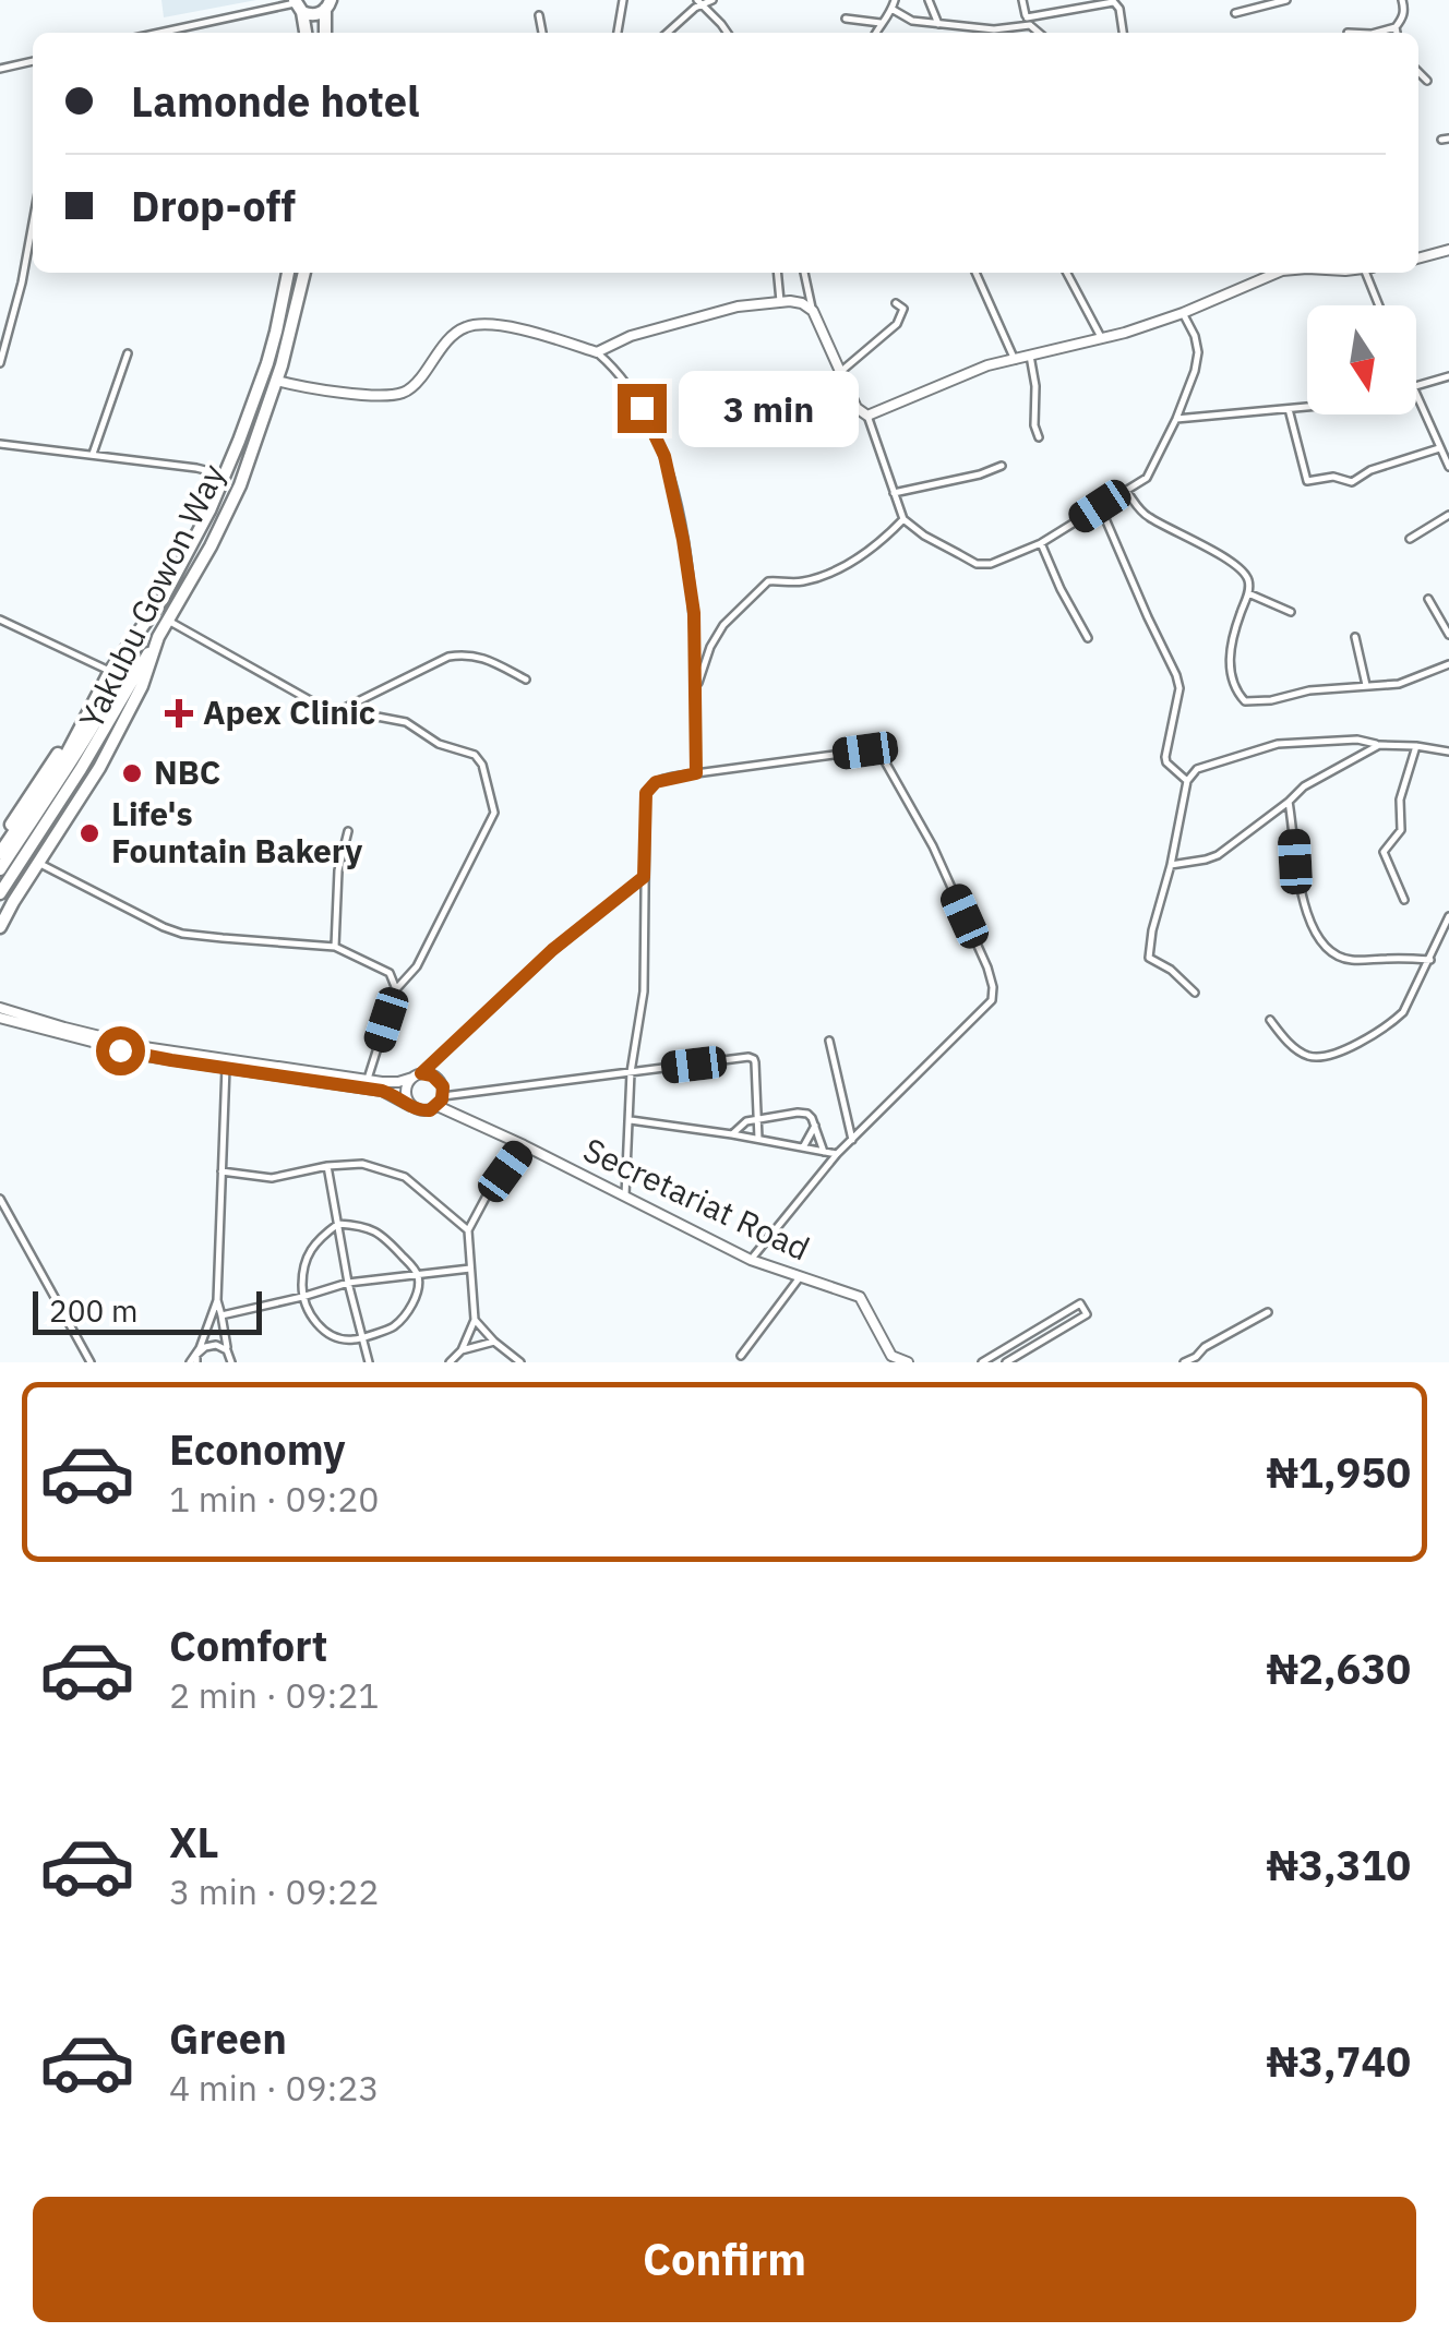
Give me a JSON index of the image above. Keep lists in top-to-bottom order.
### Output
{
  "streets": {
    "highway": ["Yakubu Gowon Way"],
    "street": ["Secretariat Road"]
  },
  "places": {
    "health": ["Apex Clinic"],
    "other": ["NBC", "Life's Fountain Bakery"]
  },
  "scale_bar": "200 m",
  "north": "bottom",
  "page": {
    "banner": ["Lamonde hotel", "Drop-off"],
    "bubble": "3 min",
    "scale": "200 m",
    "list": [
      {
        "name": "Economy",
        "note": "1 min · 09:20",
        "value": "₦1,950"
      },
      {
        "name": "Comfort",
        "note": "2 min · 09:21",
        "value": "₦2,630"
      },
      {
        "name": "XL",
        "note": "3 min · 09:22",
        "value": "₦3,310"
      },
      {
        "name": "Green",
        "note": "4 min · 09:23",
        "value": "₦3,740"
      }
    ],
    "buttons": "Confirm"
  }
}
